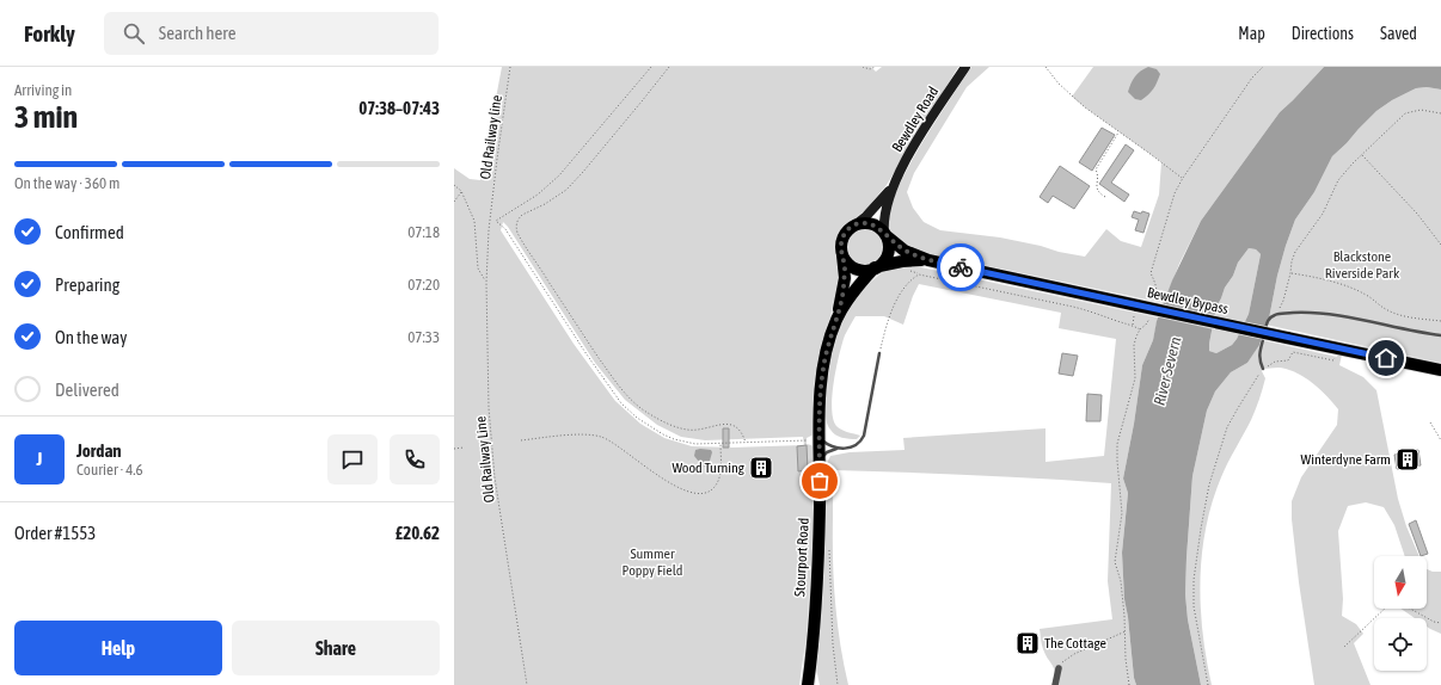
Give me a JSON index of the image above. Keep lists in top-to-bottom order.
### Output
{
  "streets": {
    "highway": ["Bewdley Bypass", "Stourport Road"],
    "main road": ["Bewdley Road"],
    "path": ["Old Railway line", "Old Railway Line"]
  },
  "crossings": [
    ["Bewdley Road", "Bewdley Bypass"],
    ["Bewdley Road", "Stourport Road"],
    ["Old Railway line", "Old Railway Line"],
    ["Bewdley Bypass", "Stourport Road"]
  ],
  "water": ["River Severn"],
  "parks": ["Blackstone Riverside Park", "Summer Poppy Field"],
  "places": {
    "building": ["Winterdyne Farm", "Wood Turning", "The Cottage"]
  },
  "north": "bottom",
  "page": {
    "header": "Forkly",
    "search": "Search here",
    "nav": ["Map", "Directions", "Saved"],
    "heading": ["3 min", "Arriving in", "07:38–07:43"],
    "panel": [
      "Jordan",
      "Courier · 4.6",
      "Order #1553",
      "£20.62"
    ],
    "bar": "On the way · 360 m",
    "list": [
      ["Confirmed", "07:18"],
      ["Preparing", "07:20"],
      ["On the way", "07:33"],
      "Delivered"
    ],
    "round": "J",
    "buttons": ["Help", "Share"]
  }
}
